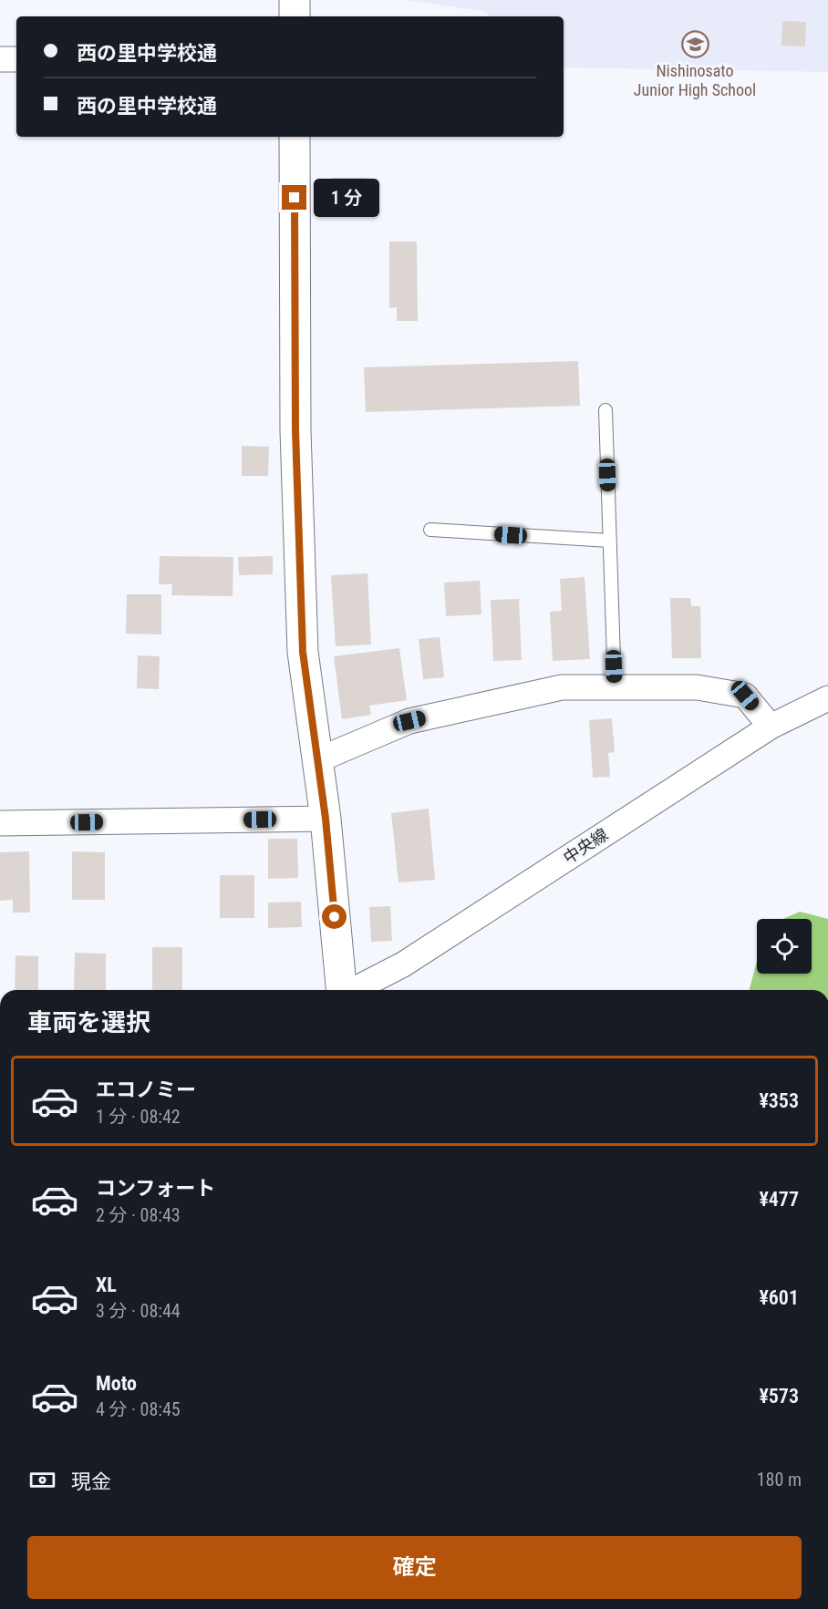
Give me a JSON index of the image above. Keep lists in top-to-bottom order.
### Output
{
  "streets": {
    "street": ["中央線"]
  },
  "places": {
    "school or university": ["Nishinosato Junior High School"]
  },
  "page": {
    "banner": ["西の里中学校通", "西の里中学校通"],
    "bubble": "1 分",
    "heading": "車両を選択",
    "list": [
      {
        "name": "エコノミー",
        "note": "1 分 · 08:42",
        "value": "¥353"
      },
      {
        "name": "コンフォート",
        "note": "2 分 · 08:43",
        "value": "¥477"
      },
      {
        "name": "XL",
        "note": "3 分 · 08:44",
        "value": "¥601"
      },
      {
        "name": "Moto",
        "note": "4 分 · 08:45",
        "value": "¥573"
      }
    ],
    "pay": ["現金", "180 m"],
    "buttons": "確定"
  }
}
